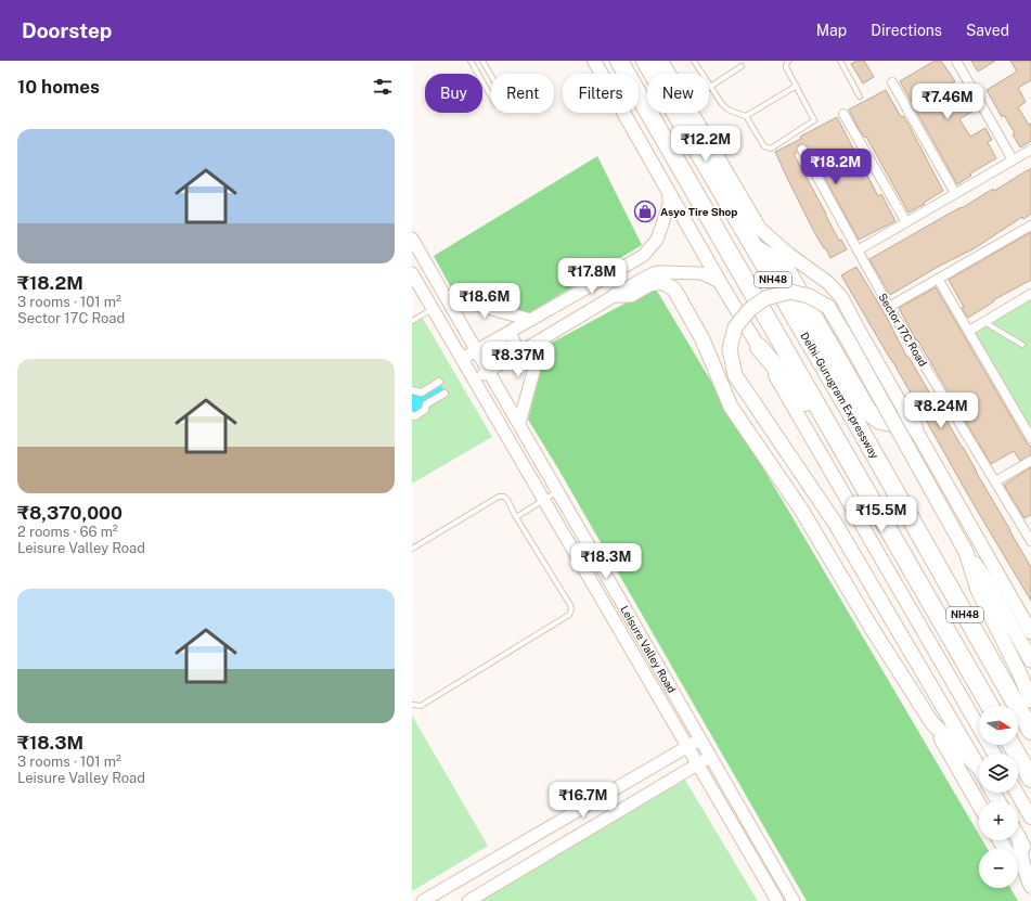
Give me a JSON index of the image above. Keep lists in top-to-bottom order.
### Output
{
  "streets": {
    "highway": ["NH48", "Delhi-Gurugram Expressway"],
    "street": ["Sector 17C Road", "Leisure Valley Road"]
  },
  "places": {
    "shop": ["Asyo Tire Shop"]
  },
  "north": "right",
  "page": {
    "header": "Doorstep",
    "nav": ["Map", "Directions", "Saved"],
    "heading": "10 homes",
    "chip": [
      "Buy",
      "Rent",
      "Filters",
      "New"
    ],
    "price": [
      "₹7.46M",
      "₹12.2M",
      "₹18.2M",
      "₹17.8M",
      "₹18.6M",
      "₹8.37M",
      "₹8.24M",
      "₹15.5M",
      "₹18.3M",
      "₹16.7M"
    ],
    "list": [
      {
        "name": "₹18.2M",
        "note": "3 rooms · 101 m² · Sector 17C Road"
      },
      {
        "name": "₹8,370,000",
        "note": "2 rooms · 66 m² · Leisure Valley Road"
      },
      {
        "name": "₹18.3M",
        "note": "3 rooms · 101 m² · Leisure Valley Road"
      }
    ],
    "map_buttons": ["+", "−"]
  }
}
